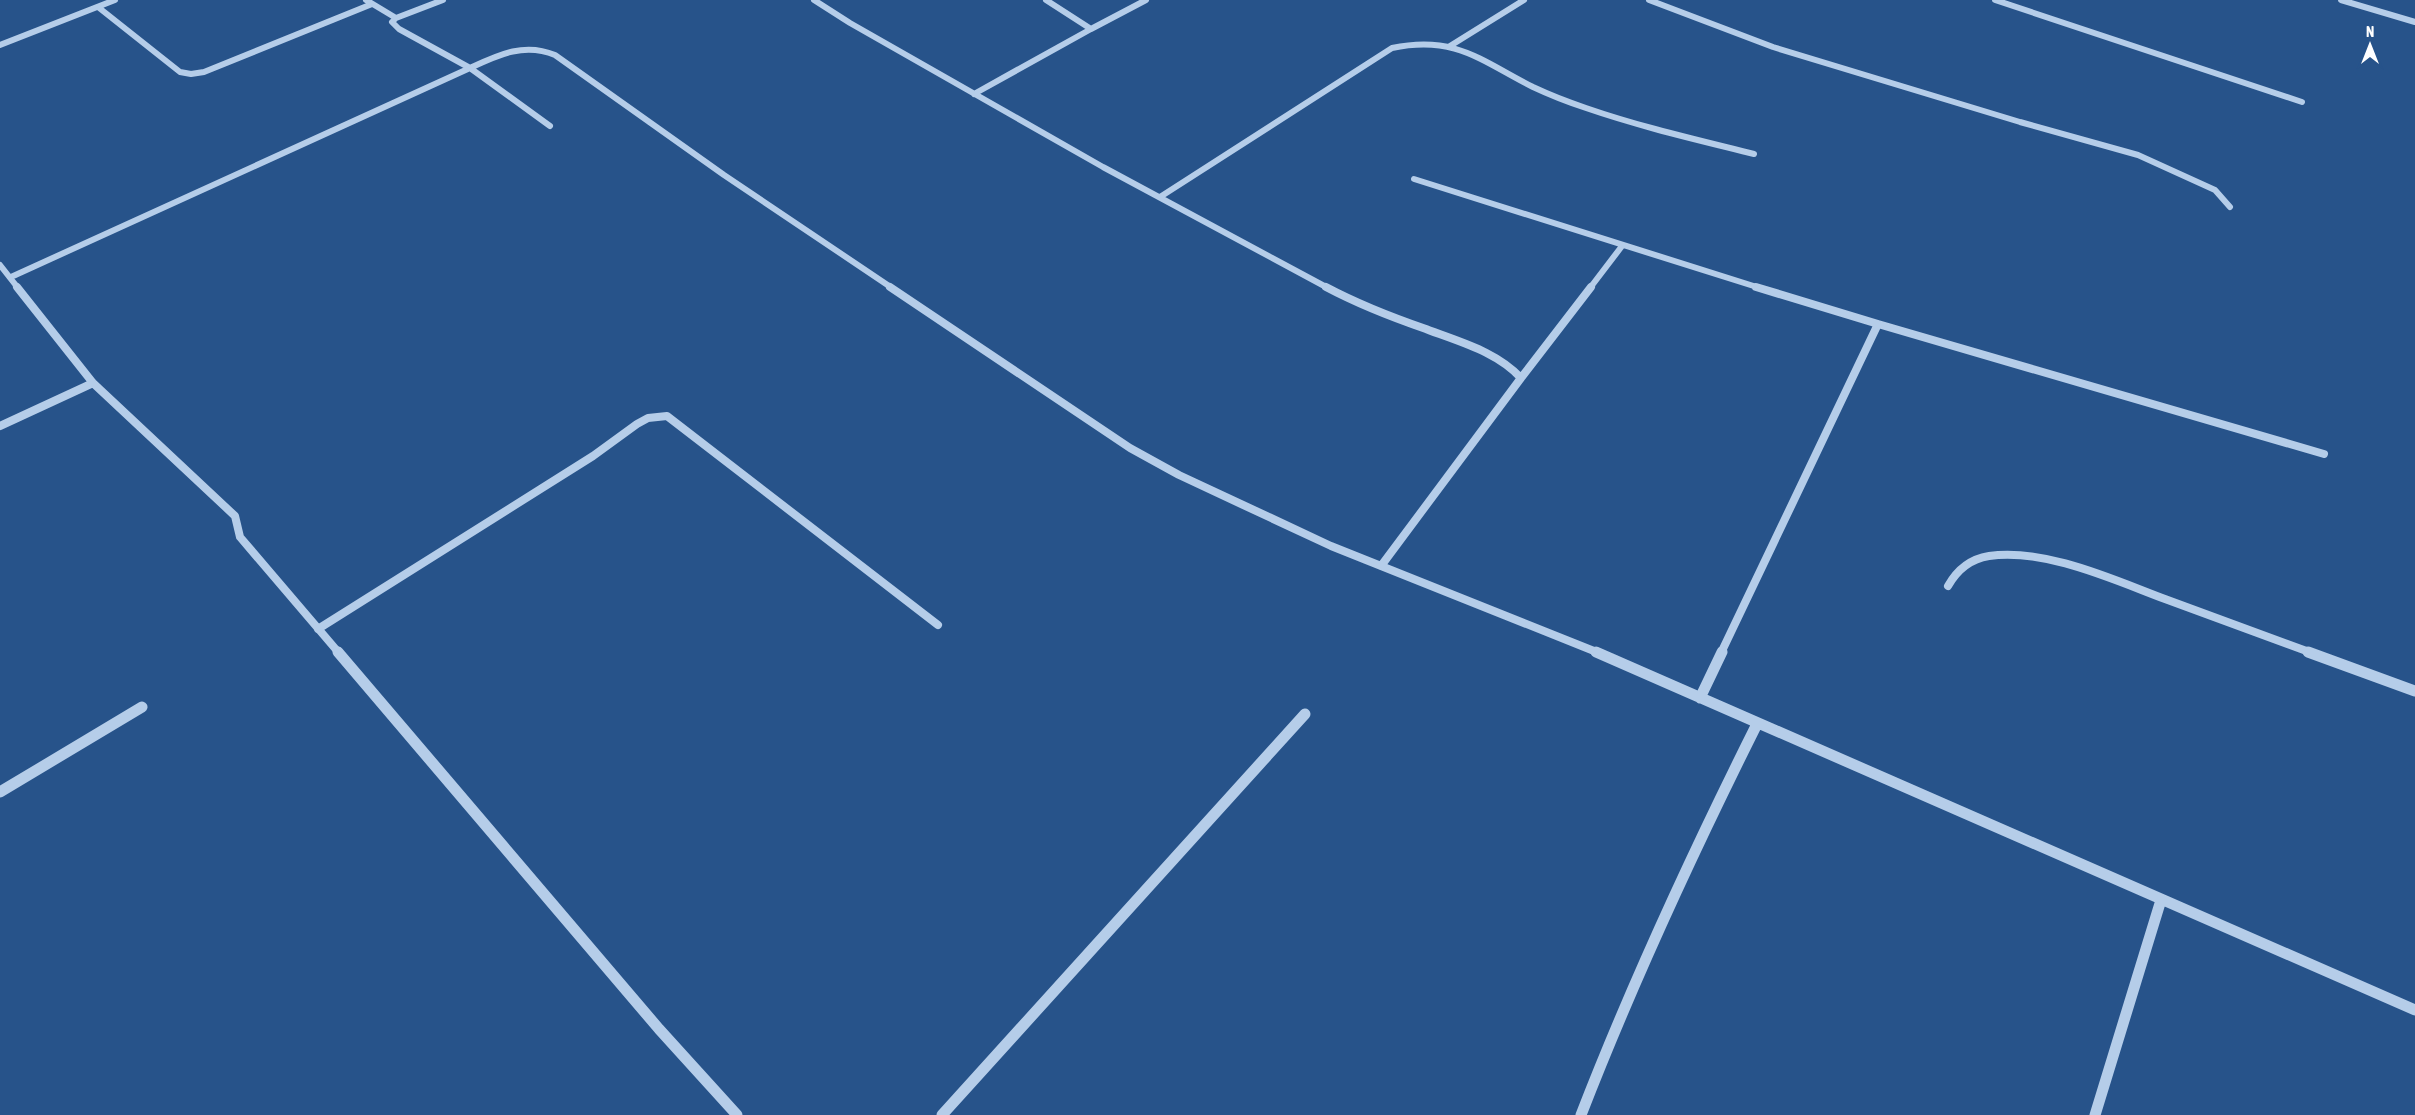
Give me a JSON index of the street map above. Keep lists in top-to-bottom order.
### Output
{
  "north": "top"
}
